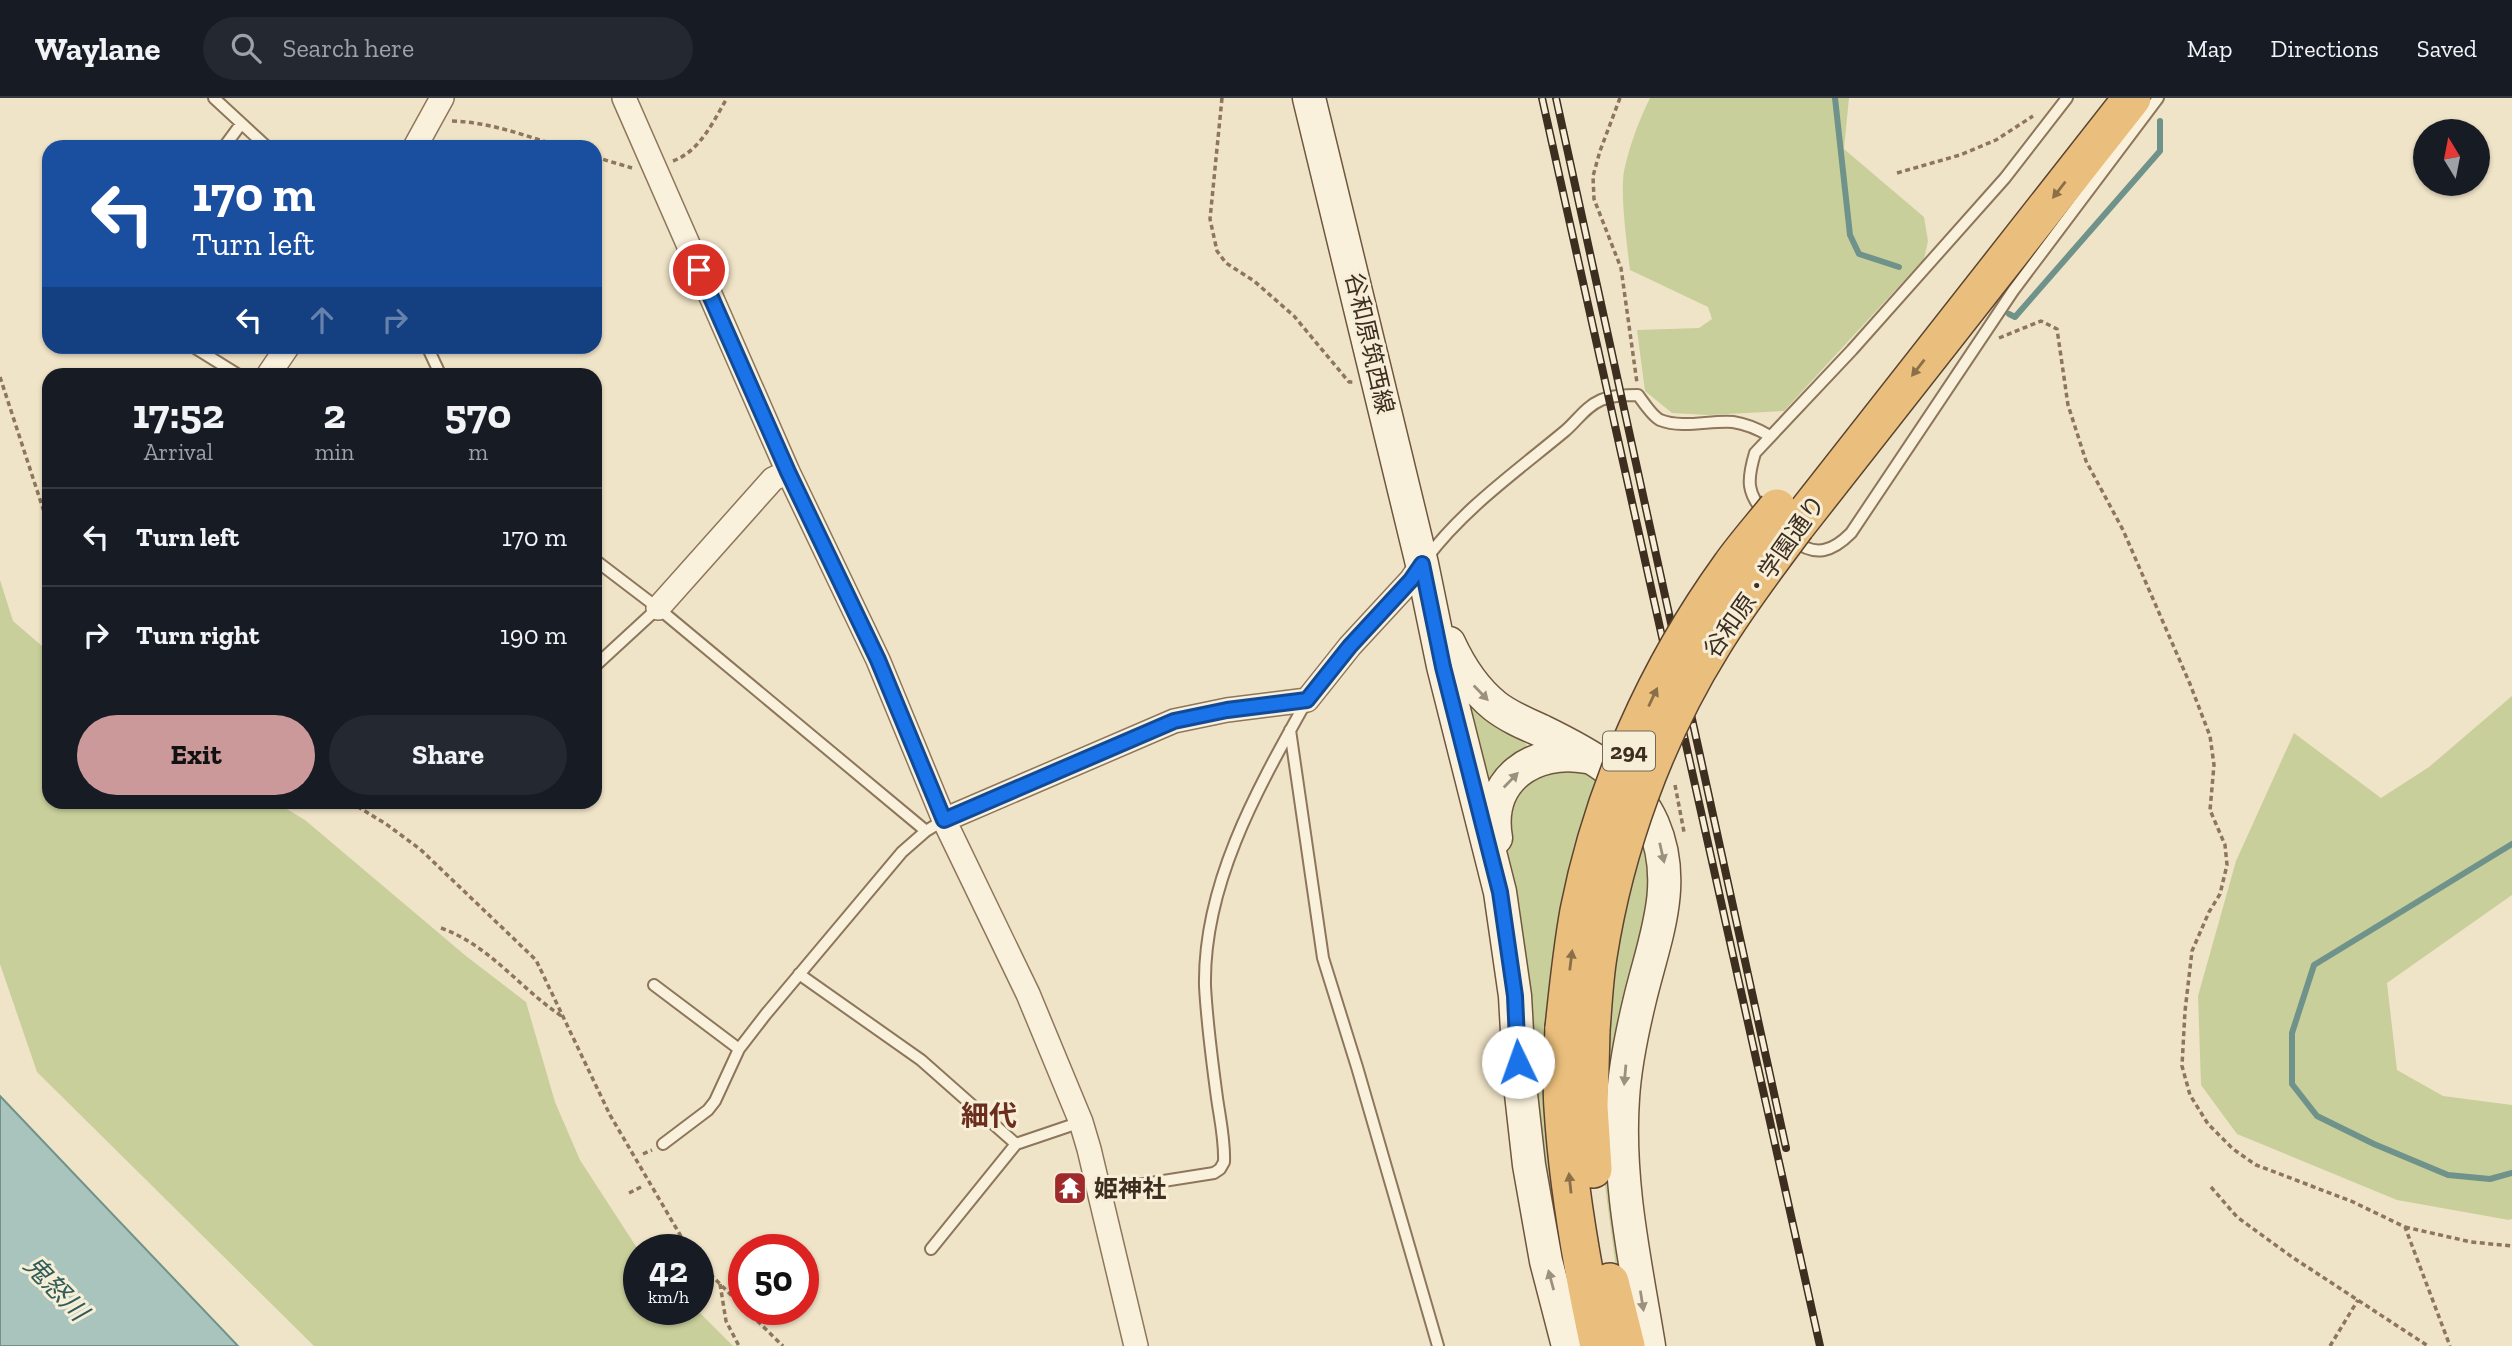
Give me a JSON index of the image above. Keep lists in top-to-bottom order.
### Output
{
  "streets": {
    "highway": ["谷和原・学園通り", "294"],
    "main road": ["谷和原筑西線"]
  },
  "districts": ["細代"],
  "water": ["鬼怒川"],
  "places": {
    "temple": ["姫神社"]
  },
  "north": "top",
  "page": {
    "header": "Waylane",
    "search": "Search here",
    "nav": ["Map", "Directions", "Saved"],
    "turn": ["170 m", "Turn left"],
    "eta": [
      "17:52",
      "Arrival",
      "2",
      "min",
      "570",
      "m"
    ],
    "list": [
      {
        "name": "Turn left",
        "value": "170 m"
      },
      {
        "name": "Turn right",
        "value": "190 m"
      }
    ],
    "buttons": ["Exit", "Share"],
    "speed": "42 km/h",
    "limit": "50"
  }
}
